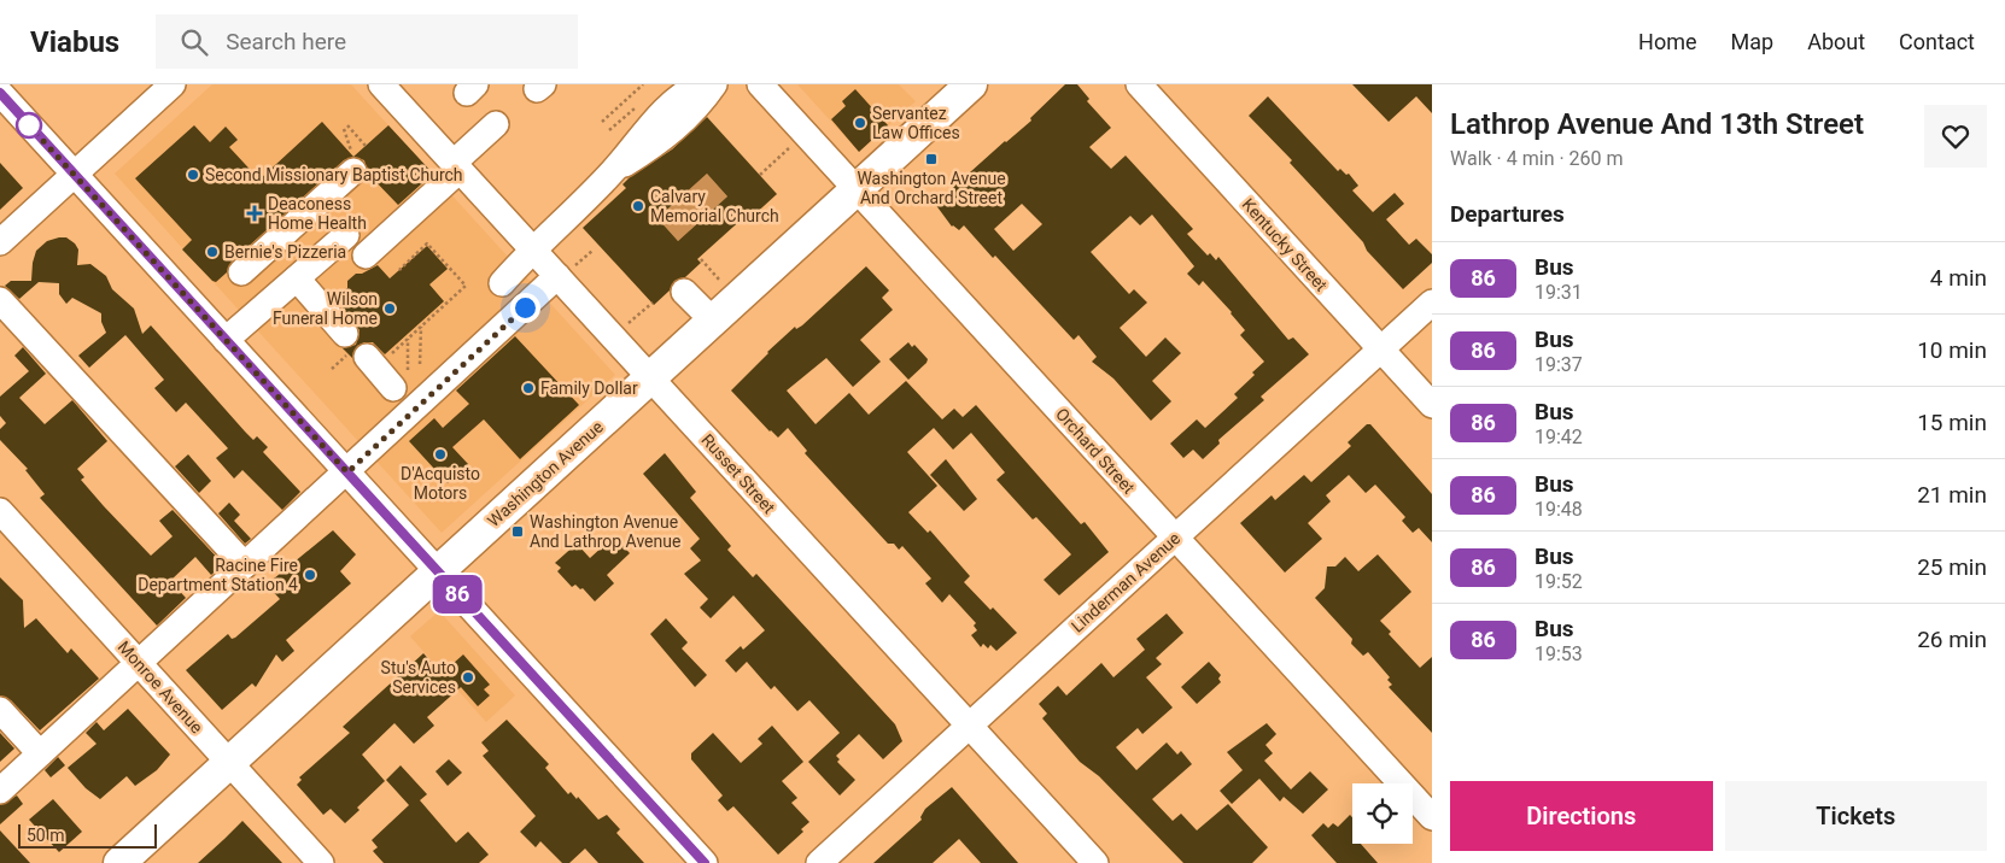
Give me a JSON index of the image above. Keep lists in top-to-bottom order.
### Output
{
  "streets": {
    "main road": ["Washington Avenue"],
    "street": [
      "Kentucky Street",
      "Orchard Street",
      "Russet Street",
      "Linderman Avenue",
      "Monroe Avenue"
    ]
  },
  "crossings": [
    ["Kentucky Street", "Linderman Avenue"],
    ["Orchard Street", "Washington Avenue"],
    ["Orchard Street", "Linderman Avenue"],
    ["Washington Avenue", "Russet Street"],
    ["Washington Avenue", "Monroe Avenue"],
    ["Russet Street", "Linderman Avenue"]
  ],
  "places": {
    "other": [
      "Servantez Law Offices",
      "Second Missionary Baptist Church",
      "Calvary Memorial Church",
      "Bernie's Pizzeria",
      "Wilson Funeral Home",
      "Family Dollar",
      "D'Acquisto Motors",
      "Racine Fire Department Station 4",
      "Stu's Auto Services"
    ],
    "transit": ["Washington Avenue And Orchard Street", "Washington Avenue And Lathrop Avenue"],
    "health": ["Deaconess Home Health"]
  },
  "lines": ["bus line 86"],
  "scale_bar": "50 m",
  "page": {
    "header": "Viabus",
    "search": "Search here",
    "nav": [
      "Home",
      "Map",
      "About",
      "Contact"
    ],
    "on_map": "86",
    "heading": [
      ["Lathrop Avenue And 13th Street", "Walk · 4 min · 260 m"],
      "Departures"
    ],
    "list": [
      {
        "mark": "86",
        "name": "Bus",
        "note": "19:31",
        "value": "4 min"
      },
      {
        "mark": "86",
        "name": "Bus",
        "note": "19:37",
        "value": "10 min"
      },
      {
        "mark": "86",
        "name": "Bus",
        "note": "19:42",
        "value": "15 min"
      },
      {
        "mark": "86",
        "name": "Bus",
        "note": "19:48",
        "value": "21 min"
      },
      {
        "mark": "86",
        "name": "Bus",
        "note": "19:52",
        "value": "25 min"
      },
      {
        "mark": "86",
        "name": "Bus",
        "note": "19:53",
        "value": "26 min"
      }
    ],
    "buttons": ["Directions", "Tickets"],
    "scale": "50 m"
  }
}
